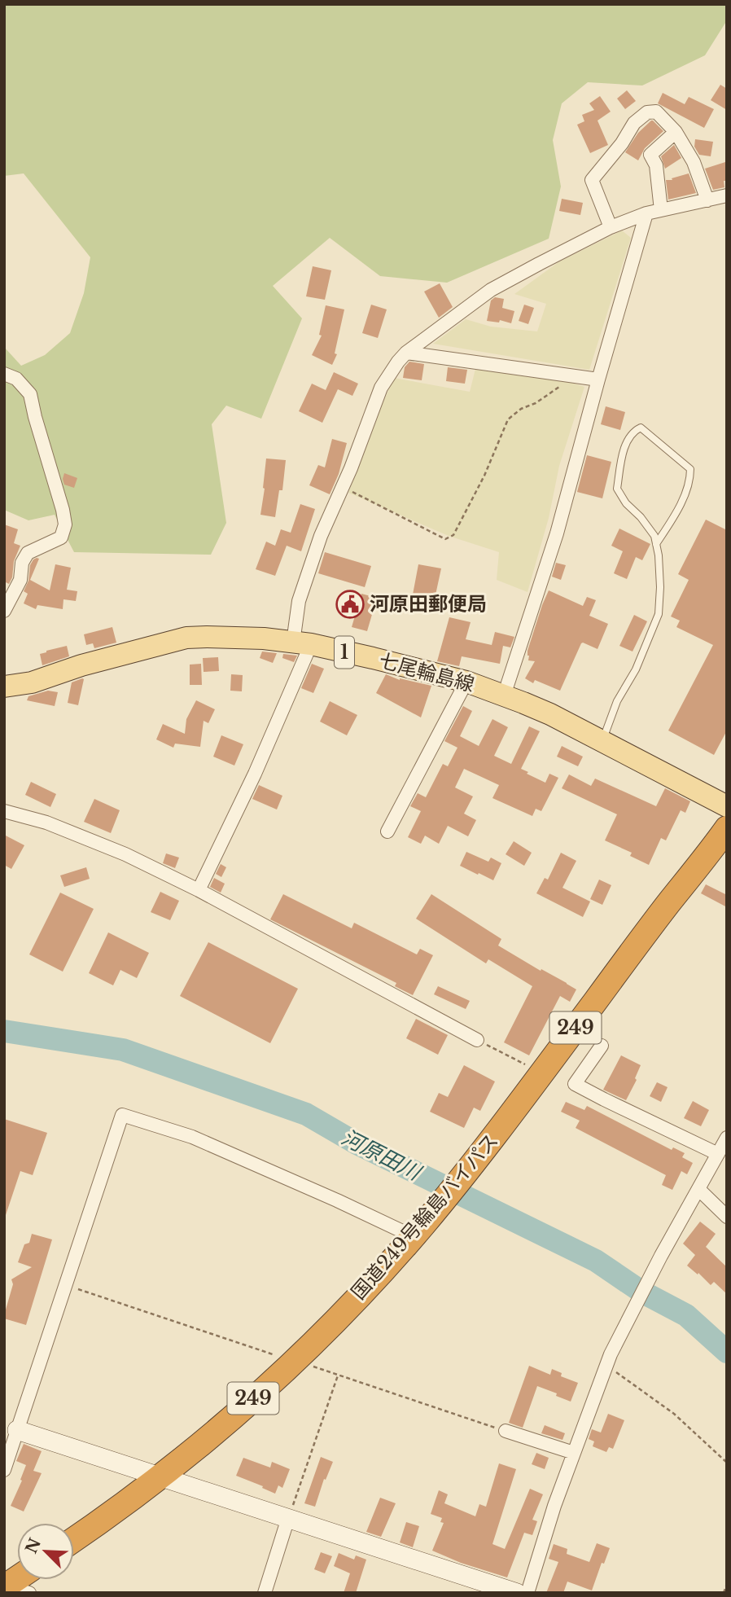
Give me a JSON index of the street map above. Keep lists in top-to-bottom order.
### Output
{
  "streets": {
    "highway": ["249", "国道249号輪島バイパス"],
    "main road": ["1", "七尾輪島線"]
  },
  "water": ["河原田川"],
  "places": {
    "public building": ["河原田郵便局"]
  },
  "north": "top left"
}
